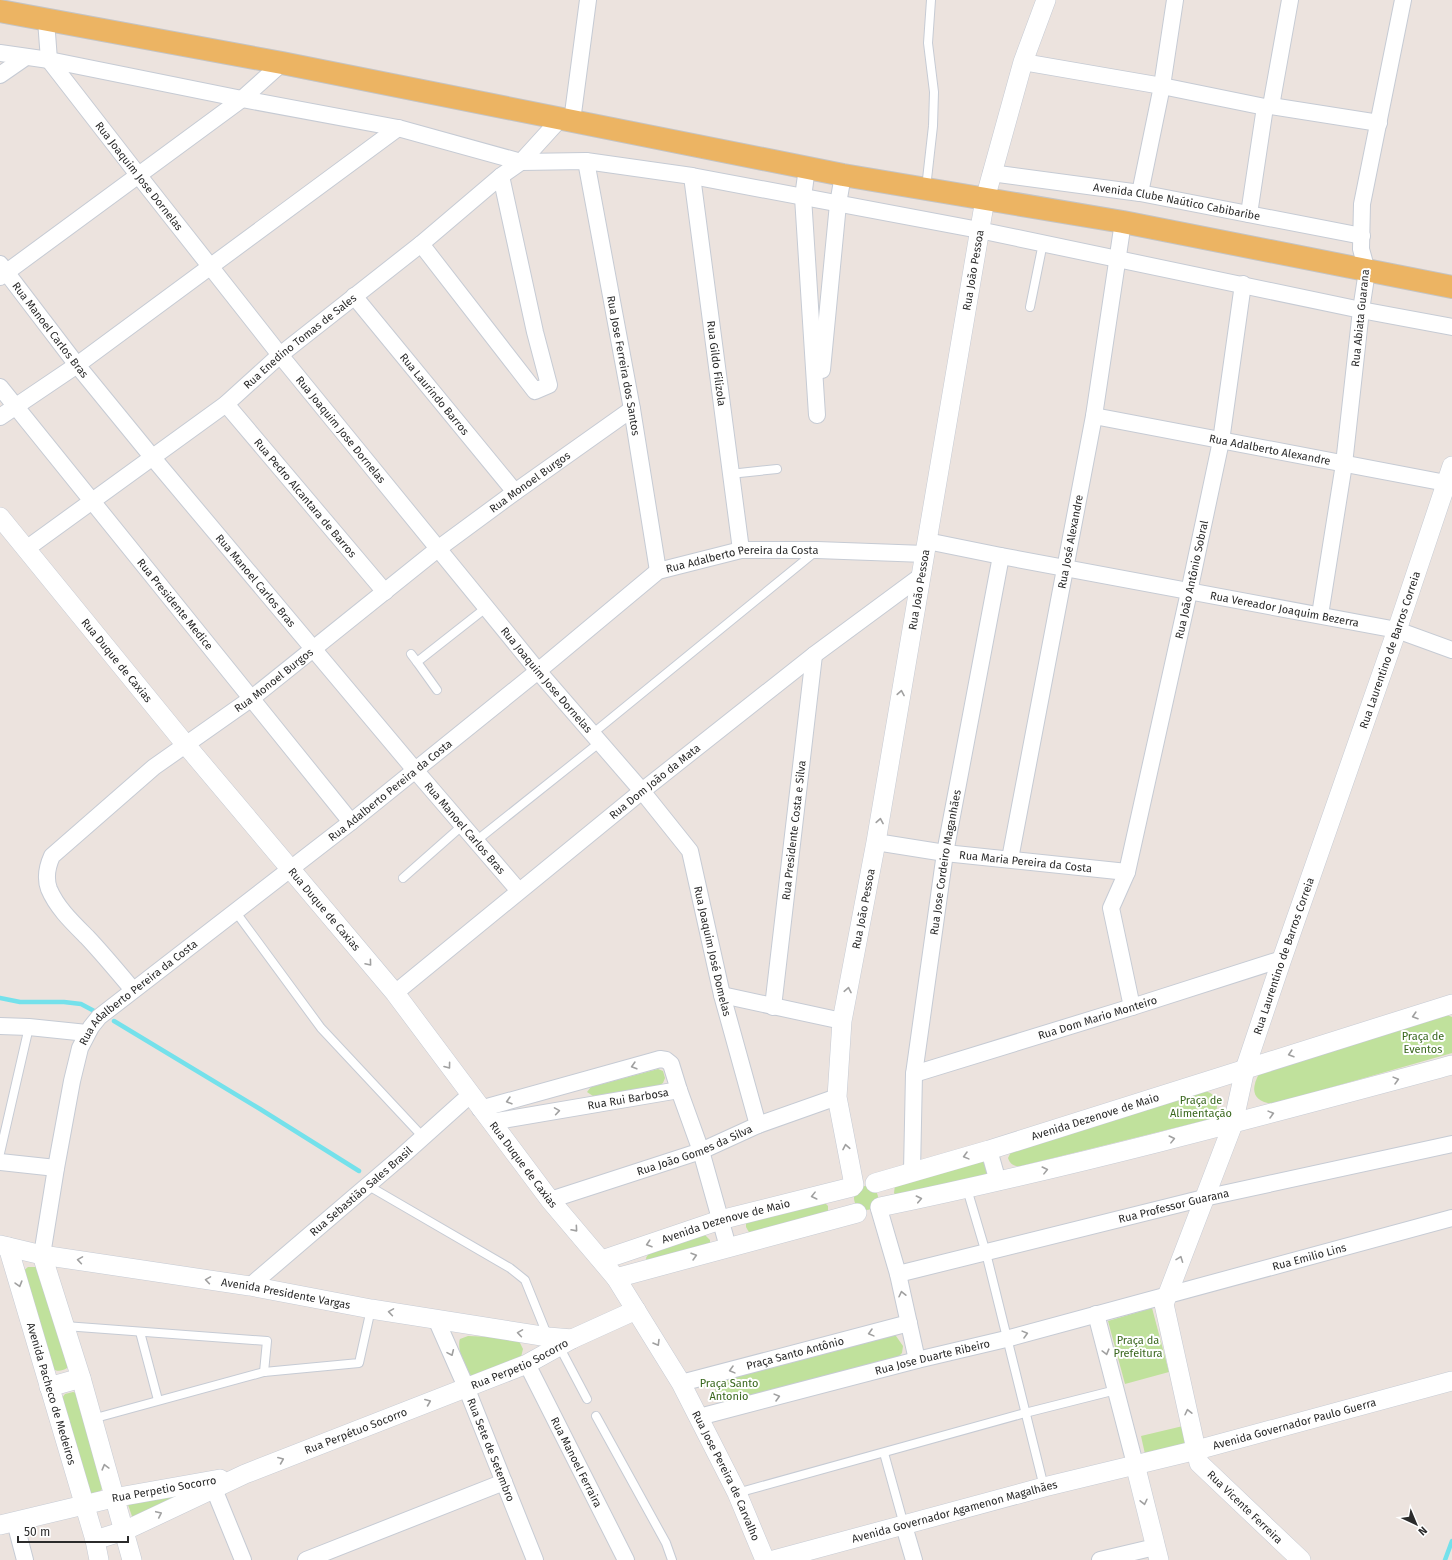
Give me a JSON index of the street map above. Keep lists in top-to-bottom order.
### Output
{
  "streets": {
    "street": [
      "Rua Joaquim Jose Dornelas",
      "Avenida Clube Naútico Cabibaribe",
      "Rua João Pessoa",
      "Rua Abiata Guarana",
      "Rua Manoel Carlos Bras",
      "Rua Enedino Tomas de Sales",
      "Rua Gildo Filizola",
      "Rua Jose Ferreira dos Santos",
      "Rua Laurindo Barros",
      "Rua Adalberto Alexandre",
      "Rua Monoel Burgos",
      "Rua Pedro Alcantara de Barros",
      "Rua José Alexandre",
      "Rua Adalberto Pereira da Costa",
      "Rua João Antônio Sobral",
      "Rua Presidente Medice",
      "Rua Vereador Joaquim Bezerra",
      "Rua Laurentino de Barros Correia",
      "Rua Duque de Caxias",
      "Rua Dom João da Mata",
      "Rua Presidente Costa e Silva",
      "Rua Maria Pereira da Costa",
      "Rua Jose Cordeiro Maganhães",
      "Rua Joaquim José Domelas",
      "Rua Dom Mario Monteiro",
      "Rua Rui Barbosa",
      "Avenida Dezenove de Maio",
      "Rua João Gomes da Silva",
      "Rua Sebastião Sales Brasil",
      "Rua Professor Guarana",
      "Rua Emilio Lins",
      "Avenida Presidente Vargas",
      "Praça Santo Antônio",
      "Rua Jose Duarte Ribeiro",
      "Rua Perpetio Socorro",
      "Avenida Pacheco de Medeiros",
      "Avenida Governador Paulo Guerra",
      "Rua Perpétuo Socorro",
      "Rua Sete de Setembro",
      "Rua Manoel Ferraira",
      "Rua Jose Pereira de Carvalho",
      "Rua Vicente Ferreira",
      "Avenida Governador Agamenon Magalhães"
    ]
  },
  "crossings": [
    ["Rua Joaquim Jose Dornelas", "Rua Enedino Tomas de Sales"],
    ["Rua Joaquim Jose Dornelas", "Rua Monoel Burgos"],
    ["Rua Joaquim Jose Dornelas", "Rua Adalberto Pereira da Costa"],
    ["Rua Joaquim Jose Dornelas", "Rua Dom João da Mata"],
    ["Rua Joaquim Jose Dornelas", "Rua Joaquim José Domelas"],
    ["Avenida Clube Naútico Cabibaribe", "Rua João Pessoa"],
    ["Avenida Clube Naútico Cabibaribe", "Rua Abiata Guarana"],
    ["Rua João Pessoa", "Rua Adalberto Pereira da Costa"],
    ["Rua João Pessoa", "Rua Vereador Joaquim Bezerra"],
    ["Rua João Pessoa", "Rua Dom João da Mata"],
    ["Rua João Pessoa", "Rua Maria Pereira da Costa"],
    ["Rua João Pessoa", "Avenida Dezenove de Maio"],
    ["Rua João Pessoa", "Rua João Gomes da Silva"],
    ["Rua Abiata Guarana", "Rua Adalberto Alexandre"],
    ["Rua Abiata Guarana", "Rua Vereador Joaquim Bezerra"],
    ["Rua Manoel Carlos Bras", "Rua Enedino Tomas de Sales"],
    ["Rua Manoel Carlos Bras", "Rua Monoel Burgos"],
    ["Rua Manoel Carlos Bras", "Rua Adalberto Pereira da Costa"],
    ["Rua Manoel Carlos Bras", "Rua Dom João da Mata"],
    ["Rua Enedino Tomas de Sales", "Rua Laurindo Barros"],
    ["Rua Enedino Tomas de Sales", "Rua Pedro Alcantara de Barros"],
    ["Rua Enedino Tomas de Sales", "Rua Presidente Medice"],
    ["Rua Enedino Tomas de Sales", "Rua Duque de Caxias"],
    ["Rua Gildo Filizola", "Rua Adalberto Pereira da Costa"],
    ["Rua Jose Ferreira dos Santos", "Rua Monoel Burgos"],
    ["Rua Jose Ferreira dos Santos", "Rua Adalberto Pereira da Costa"],
    ["Rua Laurindo Barros", "Rua Monoel Burgos"],
    ["Rua Adalberto Alexandre", "Rua José Alexandre"],
    ["Rua Adalberto Alexandre", "Rua João Antônio Sobral"],
    ["Rua Adalberto Alexandre", "Rua Laurentino de Barros Correia"],
    ["Rua Monoel Burgos", "Rua Pedro Alcantara de Barros"],
    ["Rua Monoel Burgos", "Rua Adalberto Pereira da Costa"],
    ["Rua Monoel Burgos", "Rua Presidente Medice"],
    ["Rua Monoel Burgos", "Rua Duque de Caxias"],
    ["Rua José Alexandre", "Rua Vereador Joaquim Bezerra"],
    ["Rua José Alexandre", "Rua Maria Pereira da Costa"],
    ["Rua Adalberto Pereira da Costa", "Rua Presidente Medice"],
    ["Rua Adalberto Pereira da Costa", "Rua Vereador Joaquim Bezerra"],
    ["Rua Adalberto Pereira da Costa", "Rua Duque de Caxias"],
    ["Rua Adalberto Pereira da Costa", "Avenida Presidente Vargas"],
    ["Rua João Antônio Sobral", "Rua Vereador Joaquim Bezerra"],
    ["Rua João Antônio Sobral", "Rua Maria Pereira da Costa"],
    ["Rua João Antônio Sobral", "Rua Dom Mario Monteiro"],
    ["Rua Vereador Joaquim Bezerra", "Rua Laurentino de Barros Correia"],
    ["Rua Vereador Joaquim Bezerra", "Rua Jose Cordeiro Maganhães"],
    ["Rua Laurentino de Barros Correia", "Rua Dom Mario Monteiro"],
    ["Rua Laurentino de Barros Correia", "Avenida Dezenove de Maio"],
    ["Rua Laurentino de Barros Correia", "Rua Professor Guarana"],
    ["Rua Laurentino de Barros Correia", "Rua Emilio Lins"],
    ["Rua Laurentino de Barros Correia", "Rua Jose Duarte Ribeiro"],
    ["Rua Laurentino de Barros Correia", "Avenida Governador Paulo Guerra"],
    ["Rua Laurentino de Barros Correia", "Rua Vicente Ferreira"],
    ["Rua Duque de Caxias", "Rua Dom João da Mata"],
    ["Rua Duque de Caxias", "Rua Rui Barbosa"],
    ["Rua Duque de Caxias", "Avenida Dezenove de Maio"],
    ["Rua Duque de Caxias", "Rua João Gomes da Silva"],
    ["Rua Duque de Caxias", "Rua Sebastião Sales Brasil"],
    ["Rua Duque de Caxias", "Rua Perpetio Socorro"],
    ["Rua Duque de Caxias", "Rua Jose Pereira de Carvalho"],
    ["Rua Dom João da Mata", "Rua Presidente Costa e Silva"],
    ["Rua Dom João da Mata", "Rua Joaquim José Domelas"],
    ["Rua Maria Pereira da Costa", "Rua Jose Cordeiro Maganhães"],
    ["Rua Jose Cordeiro Maganhães", "Rua Dom Mario Monteiro"],
    ["Rua Jose Cordeiro Maganhães", "Avenida Dezenove de Maio"],
    ["Rua Joaquim José Domelas", "Rua João Gomes da Silva"],
    ["Rua Rui Barbosa", "Avenida Dezenove de Maio"],
    ["Rua Rui Barbosa", "Rua João Gomes da Silva"],
    ["Rua Rui Barbosa", "Rua Sebastião Sales Brasil"],
    ["Rua Sebastião Sales Brasil", "Avenida Presidente Vargas"],
    ["Rua Emilio Lins", "Rua Jose Duarte Ribeiro"],
    ["Avenida Presidente Vargas", "Rua Perpetio Socorro"],
    ["Avenida Presidente Vargas", "Avenida Pacheco de Medeiros"],
    ["Avenida Presidente Vargas", "Rua Sete de Setembro"],
    ["Praça Santo Antônio", "Rua Jose Pereira de Carvalho"],
    ["Rua Jose Duarte Ribeiro", "Rua Jose Pereira de Carvalho"],
    ["Rua Perpetio Socorro", "Avenida Pacheco de Medeiros"],
    ["Rua Perpetio Socorro", "Rua Perpétuo Socorro"],
    ["Rua Perpetio Socorro", "Rua Sete de Setembro"],
    ["Rua Perpetio Socorro", "Rua Manoel Ferraira"],
    ["Rua Perpetio Socorro", "Rua Jose Pereira de Carvalho"],
    ["Avenida Governador Paulo Guerra", "Rua Vicente Ferreira"],
    ["Avenida Governador Paulo Guerra", "Avenida Governador Agamenon Magalhães"],
    ["Rua Perpétuo Socorro", "Rua Sete de Setembro"]
  ],
  "one_way": [
    "Rua João Pessoa",
    "Rua Duque de Caxias",
    "Rua Rui Barbosa",
    "Avenida Presidente Vargas",
    "Rua Jose Duarte Ribeiro"
  ],
  "parks": [
    "Praça de Eventos",
    "Praça de Alimentação",
    "Praça da Prefeitura",
    "Praça Santo Antonio"
  ],
  "scale_bar": "50 m",
  "north": "bottom right"
}
